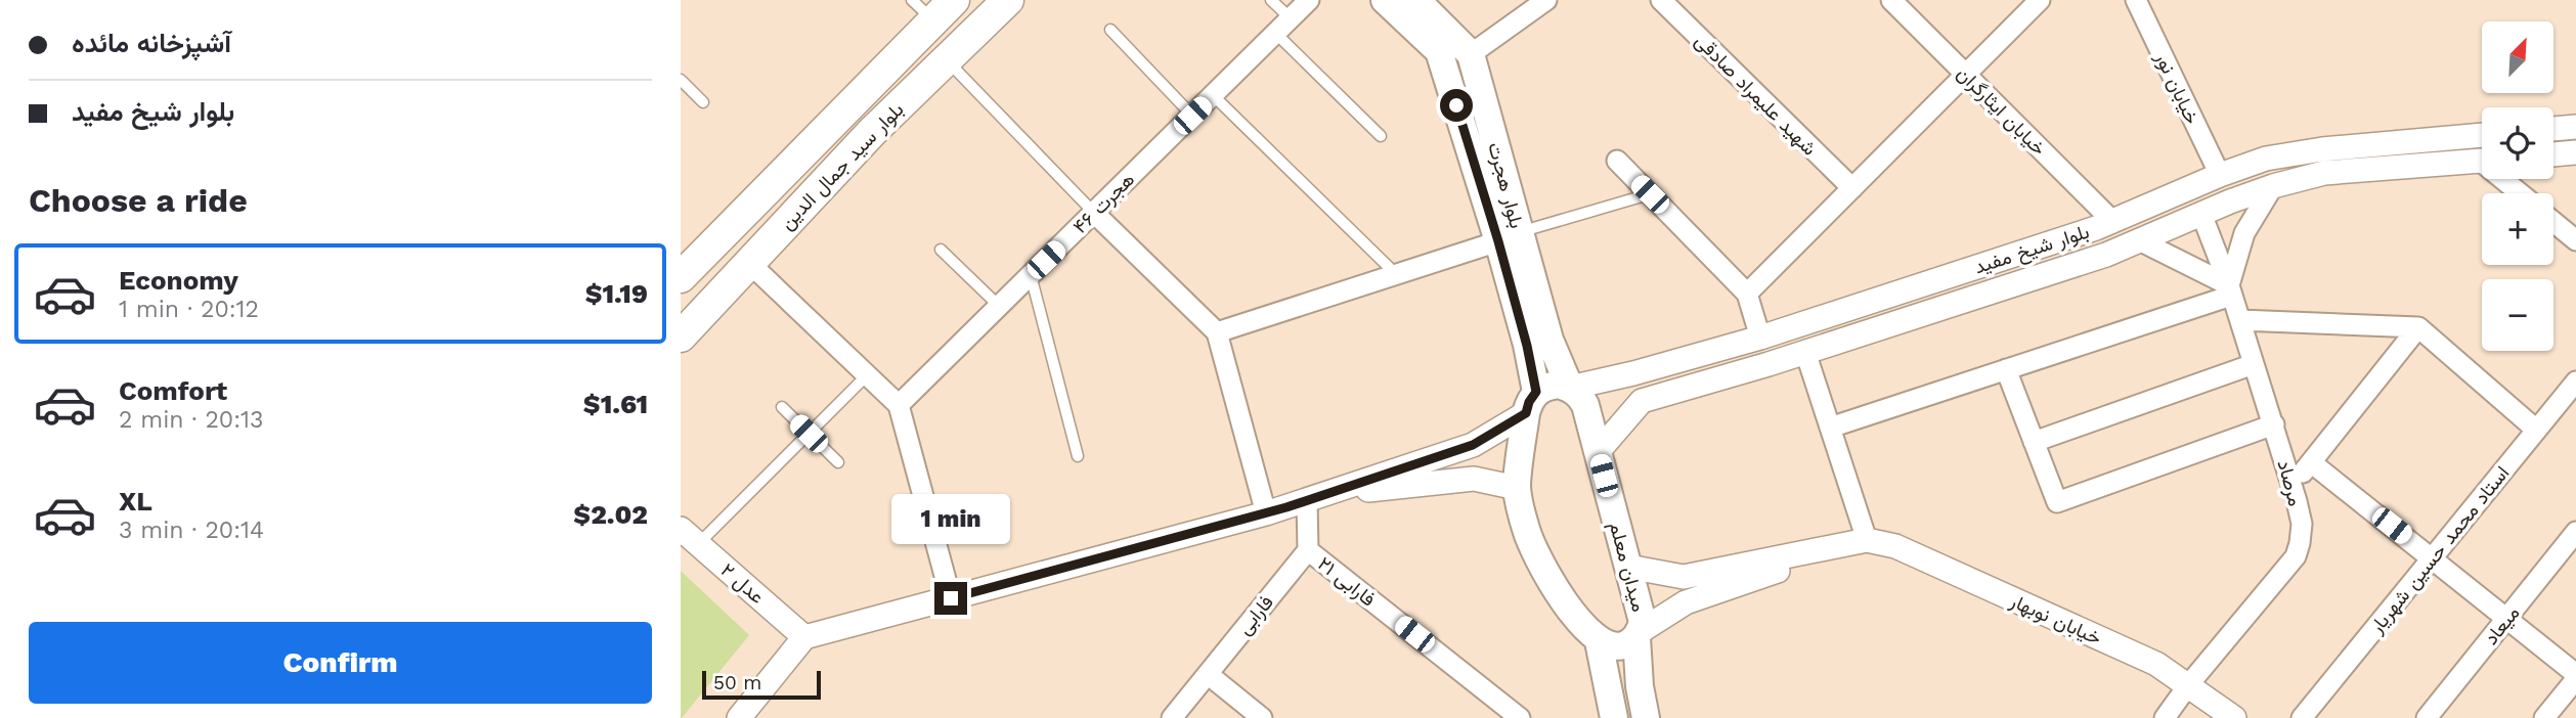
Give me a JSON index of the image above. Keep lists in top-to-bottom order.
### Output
{
  "streets": {
    "main road": ["بلوار سید جمال الدین", "بلوار هجرت", "میدان معلم"],
    "street": [
      "خیابان نور",
      "شهید علیمراد صادقی",
      "خیابان ایثارگران",
      "هجرت ۴۶",
      "بلوار شیخ مفید",
      "مرصاد",
      "استاد محمد حسین شهریار",
      "فارابی ۲۱",
      "عدل ۲",
      "فارابی",
      "خیابان نوبهار",
      "میعاد"
    ]
  },
  "crossings": [
    ["خیابان نور", "بلوار شیخ مفید"],
    ["خیابان ایثارگران", "بلوار شیخ مفید"],
    ["بلوار هجرت", "بلوار شیخ مفید"],
    ["بلوار هجرت", "میدان معلم"],
    ["بلوار شیخ مفید", "مرصاد"],
    ["بلوار شیخ مفید", "میدان معلم"],
    ["مرصاد", "خیابان نوبهار"],
    ["فارابی ۲۱", "فارابی"]
  ],
  "scale_bar": "50 m",
  "north": "top right",
  "page": {
    "banner": ["آشپزخانه مائده", "بلوار شیخ مفید"],
    "map_buttons": ["+", "−"],
    "heading": "Choose a ride",
    "list": [
      {
        "name": "Economy",
        "note": "1 min · 20:12",
        "value": "$1.19"
      },
      {
        "name": "Comfort",
        "note": "2 min · 20:13",
        "value": "$1.61"
      },
      {
        "name": "XL",
        "note": "3 min · 20:14",
        "value": "$2.02"
      }
    ],
    "bubble": "1 min",
    "buttons": "Confirm",
    "scale": "50 m"
  }
}
